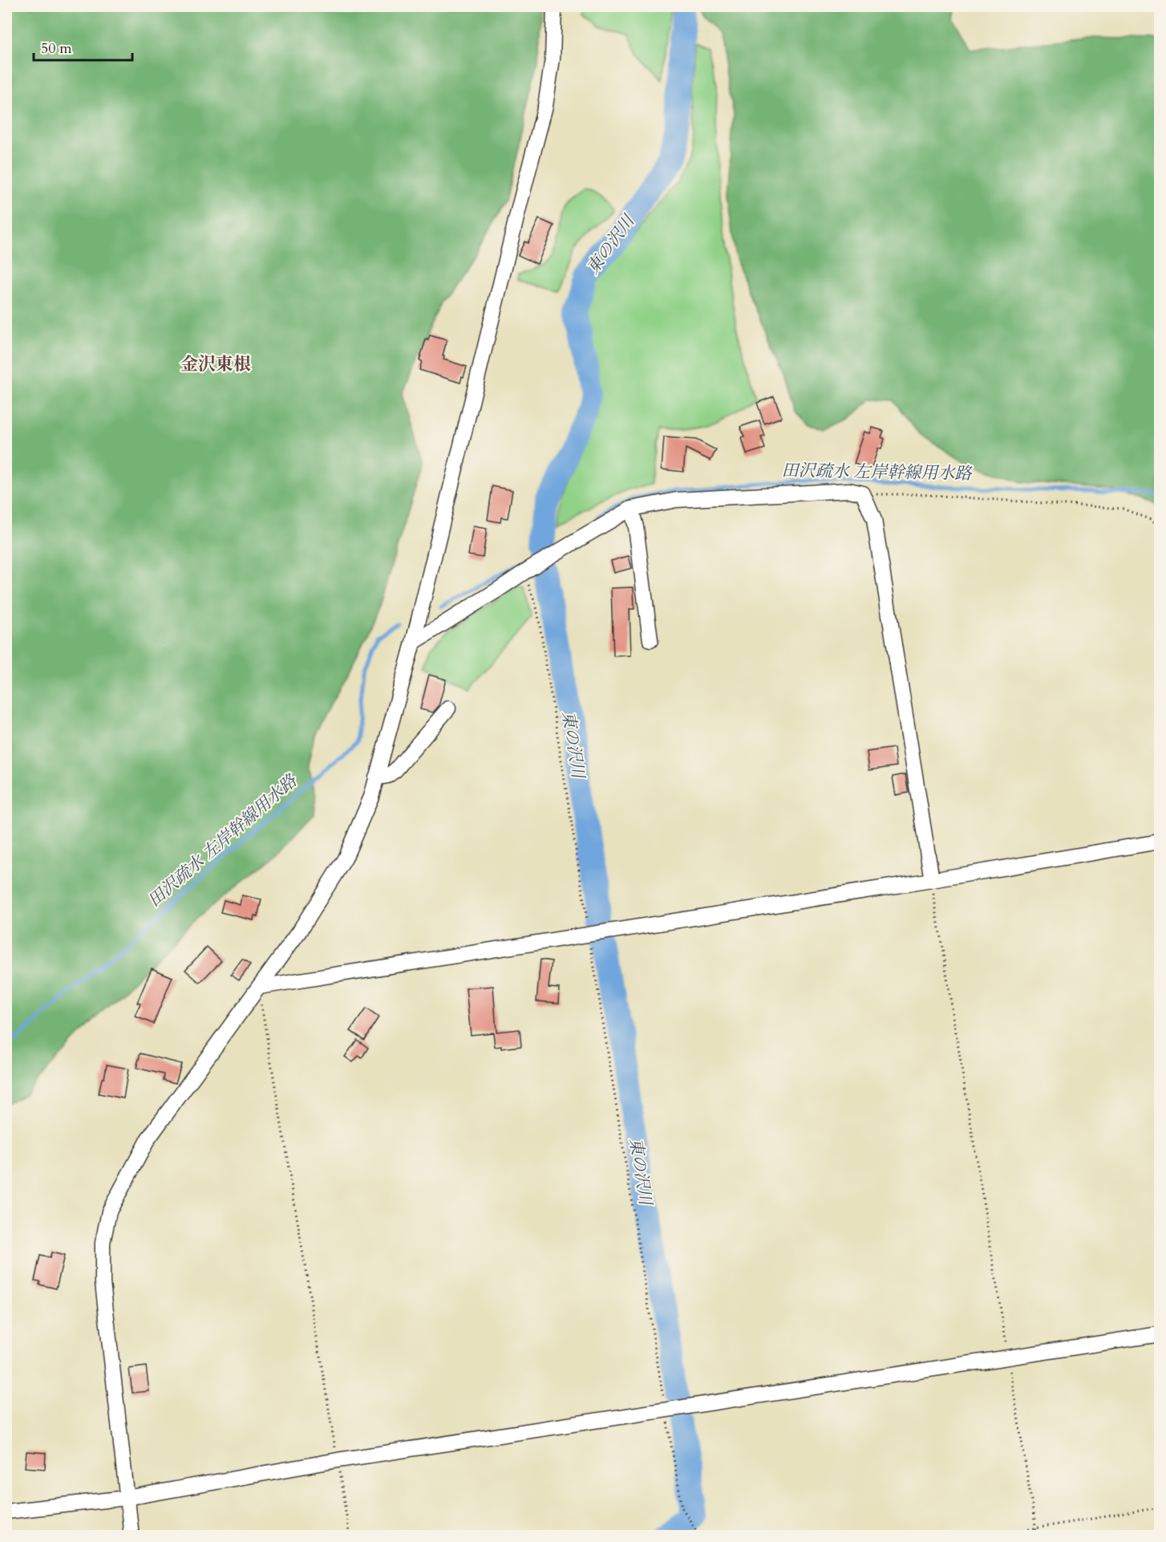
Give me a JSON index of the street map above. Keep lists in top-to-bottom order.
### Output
{
  "districts": ["金沢東根"],
  "water": ["東の沢川", "田沢疏水 左岸幹線用水路"],
  "scale_bar": "50 m"
}
